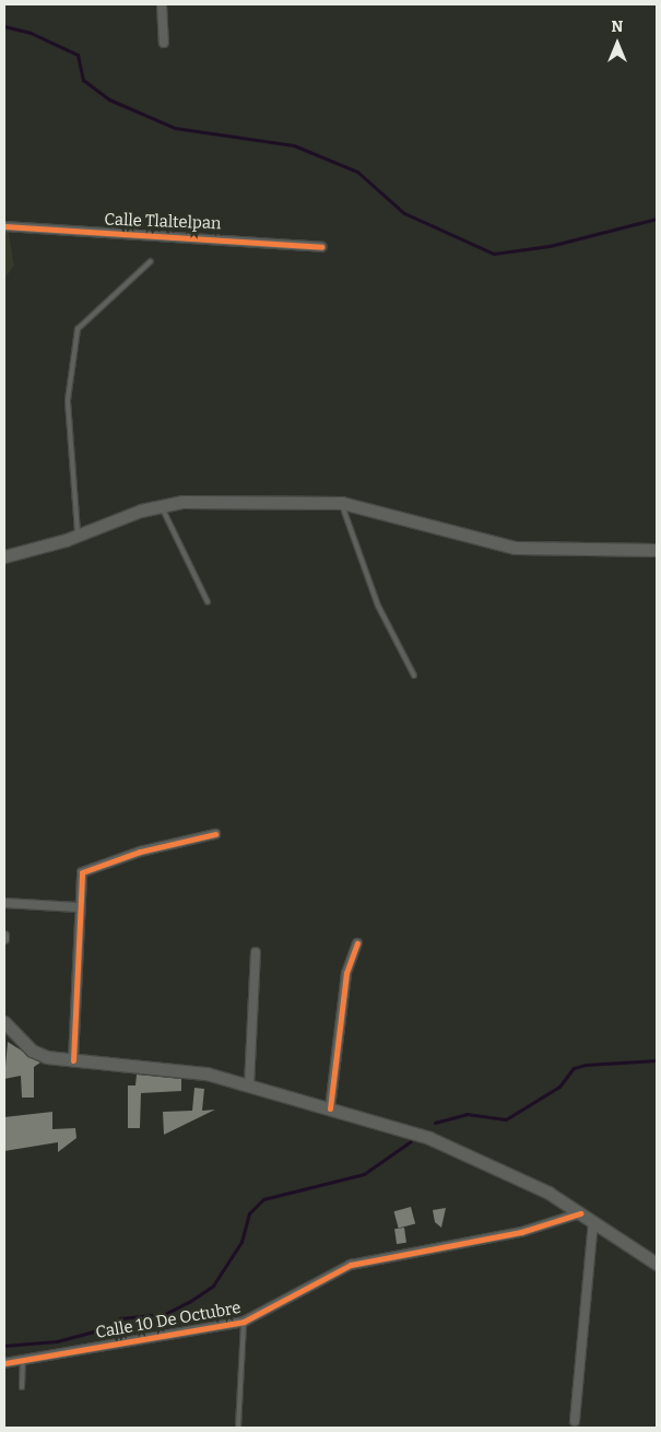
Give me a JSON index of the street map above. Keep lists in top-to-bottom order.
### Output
{
  "streets": {
    "street": ["Calle Tlaltelpan", "Calle 10 De Octubre"]
  },
  "north": "top"
}
